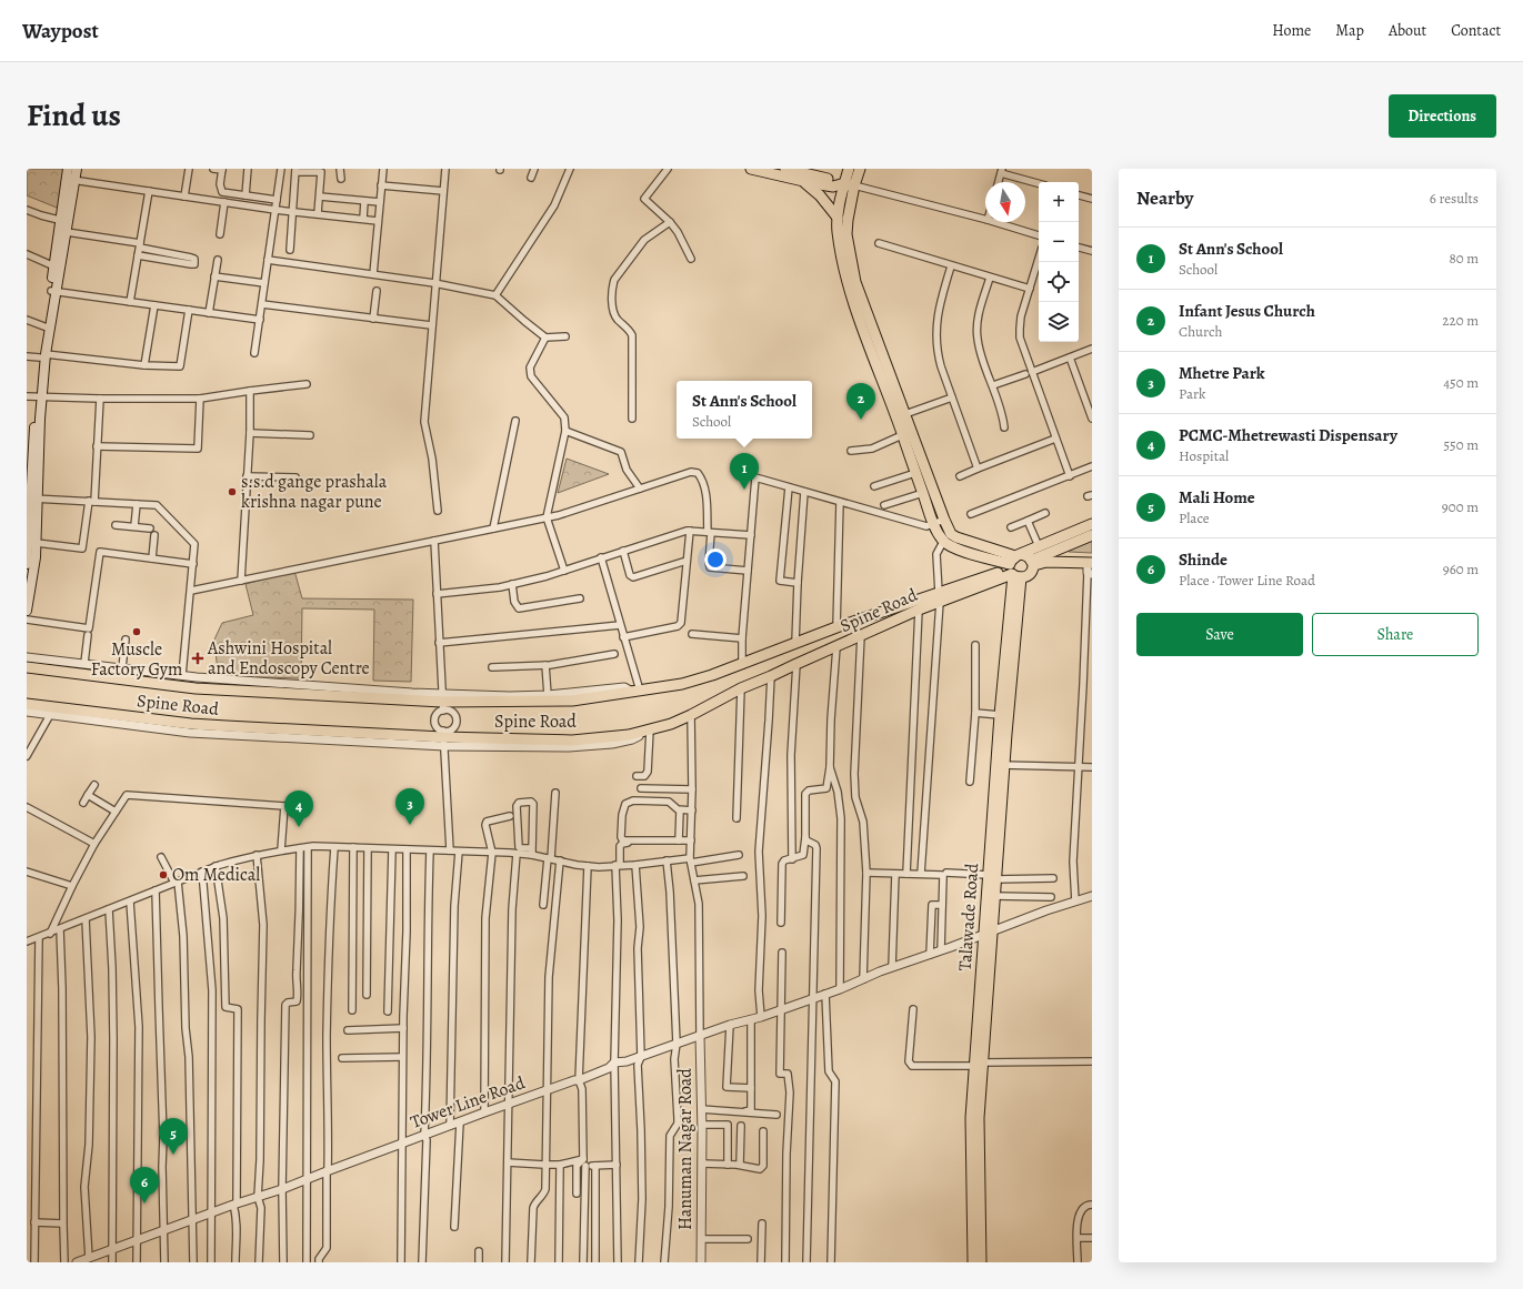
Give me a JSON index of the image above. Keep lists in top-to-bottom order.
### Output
{
  "streets": {
    "main road": ["Spine Road", "Talawade Road"],
    "street": ["Tower Line Road", "Hanuman Nagar Road"]
  },
  "crossings": [
    ["Spine Road", "Talawade Road"],
    ["Talawade Road", "Tower Line Road"],
    ["Tower Line Road", "Hanuman Nagar Road"]
  ],
  "places": {
    "other": ["s.s.d gange prashala krishna nagar pune", "Muscle Factory Gym", "Om Medical"],
    "health": ["Ashwini Hospital and Endoscopy Centre"]
  },
  "north": "bottom",
  "page": {
    "header": "Waypost",
    "nav": [
      "Home",
      "Map",
      "About",
      "Contact"
    ],
    "title": "Find us",
    "buttons": [
      "Directions",
      ["Save", "Share"]
    ],
    "heading": ["Nearby", "6 results"],
    "map_buttons": ["+", "−"],
    "list": [
      {
        "mark": "1",
        "name": "St Ann's School",
        "note": "School",
        "value": "80 m"
      },
      {
        "mark": "2",
        "name": "Infant Jesus Church",
        "note": "Church",
        "value": "220 m"
      },
      {
        "mark": "3",
        "name": "Mhetre Park",
        "note": "Park",
        "value": "450 m"
      },
      {
        "mark": "4",
        "name": "PCMC-Mhetrewasti Dispensary",
        "note": "Hospital",
        "value": "550 m"
      },
      {
        "mark": "5",
        "name": "Mali Home",
        "note": "Place",
        "value": "900 m"
      },
      {
        "mark": "6",
        "name": "Shinde",
        "note": "Place · Tower Line Road",
        "value": "960 m"
      }
    ],
    "popup": ["St Ann's School", "School"],
    "pins": [
      "2",
      "1",
      "3",
      "4",
      "5",
      "6"
    ]
  }
}
